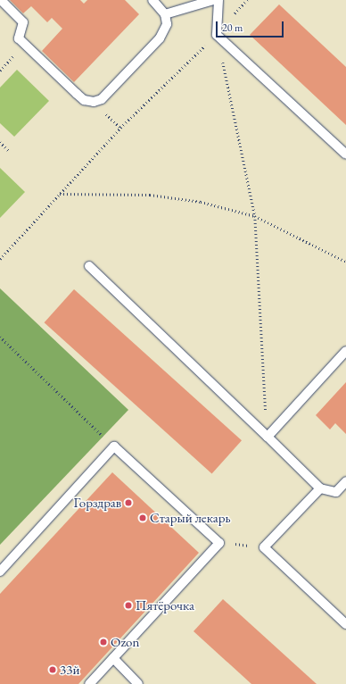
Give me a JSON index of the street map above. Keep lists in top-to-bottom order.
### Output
{
  "places": [
    "Горздрав",
    "Старый лекарь",
    "Пятёрочка",
    "Ozon",
    "33й"
  ],
  "scale_bar": "20 m"
}
